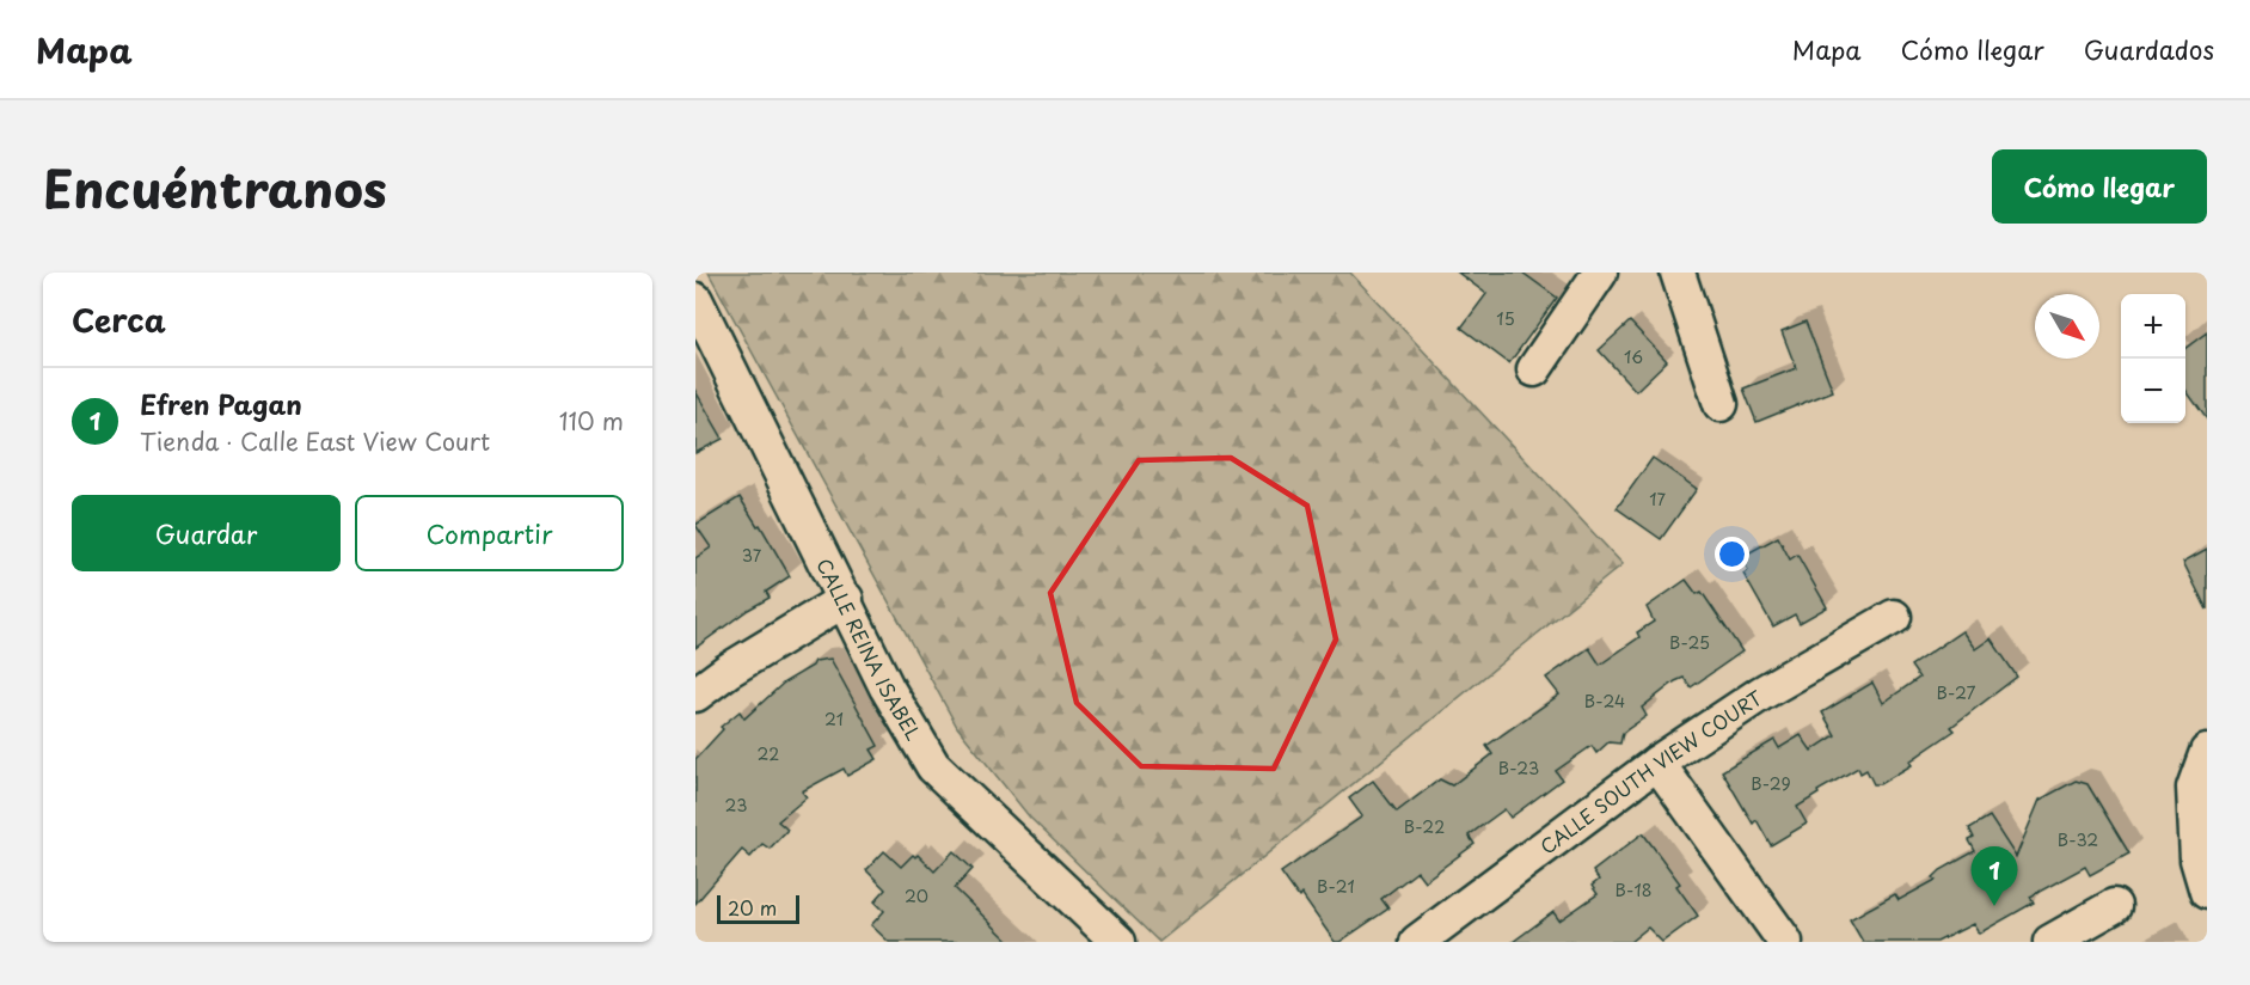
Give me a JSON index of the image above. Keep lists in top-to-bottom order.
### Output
{
  "streets": {
    "street": ["CALLE REINA ISABEL", "CALLE SOUTH VIEW COURT"]
  },
  "house_numbers": [
    "15",
    "16",
    "17",
    "37",
    "B-25",
    "B-27",
    "B-24",
    "21",
    "22",
    "B-23",
    "B-29",
    "23",
    "B-22",
    "B-32",
    "B-21",
    "B-18",
    "20"
  ],
  "scale_bar": "20 m",
  "north": "bottom right",
  "page": {
    "header": "Mapa",
    "nav": ["Mapa", "Cómo llegar", "Guardados"],
    "title": "Encuéntranos",
    "buttons": [
      "Cómo llegar",
      ["Guardar", "Compartir"]
    ],
    "heading": "Cerca",
    "map_buttons": ["+", "−"],
    "list": [
      {
        "mark": "1",
        "name": "Efren Pagan",
        "note": "Tienda · Calle East View Court",
        "value": "110 m"
      }
    ],
    "pins": "1",
    "scale": "20 m"
  }
}
